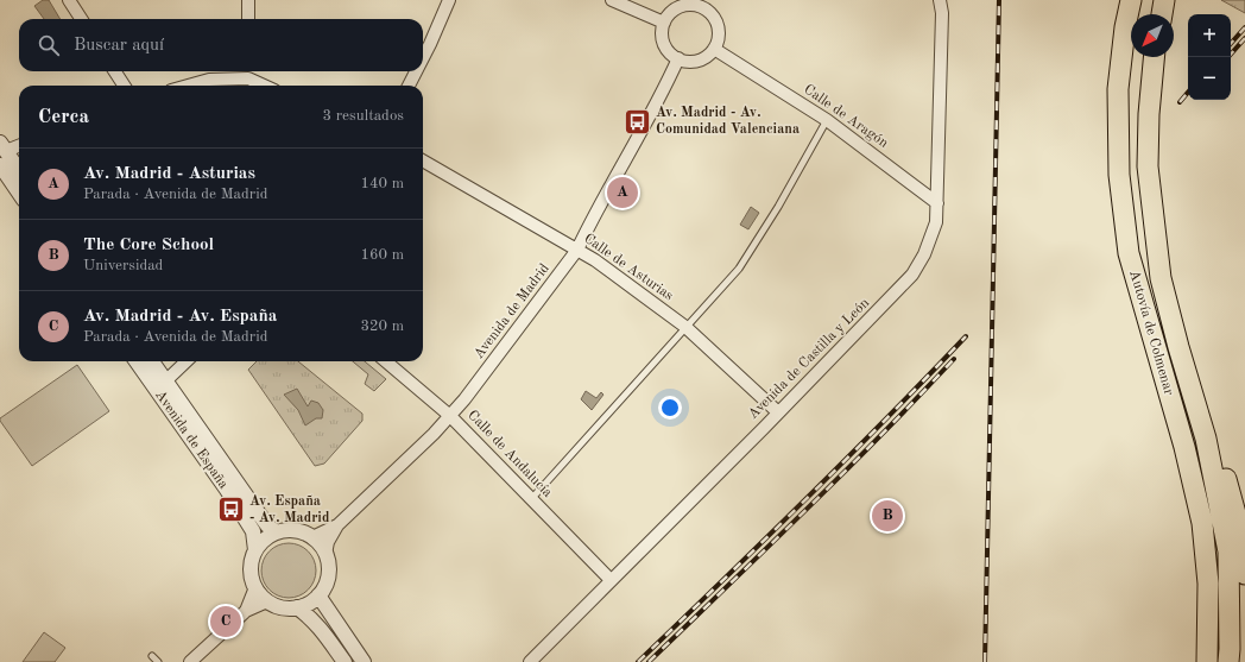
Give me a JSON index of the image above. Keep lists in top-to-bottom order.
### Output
{
  "streets": {
    "highway": ["Autovía de Colmenar"],
    "street": [
      "Calle de Aragón",
      "Calle de Asturias",
      "Avenida de Madrid",
      "Avenida de Castilla y León",
      "Avenida de España",
      "Calle de Andalucía"
    ]
  },
  "crossings": [
    ["Calle de Aragón", "Avenida de Madrid"],
    ["Calle de Aragón", "Avenida de Castilla y León"],
    ["Calle de Asturias", "Avenida de Madrid"],
    ["Calle de Asturias", "Avenida de Castilla y León"],
    ["Avenida de Madrid", "Avenida de España"],
    ["Avenida de Madrid", "Calle de Andalucía"],
    ["Avenida de Castilla y León", "Calle de Andalucía"]
  ],
  "places": {
    "bus stop": ["Av. Madrid - Av. Comunidad Valenciana", "Av. España - Av. Madrid"]
  },
  "north": "bottom left",
  "page": {
    "map_buttons": ["+", "−"],
    "search": "Buscar aquí",
    "heading": ["Cerca", "3 resultados"],
    "list": [
      {
        "mark": "A",
        "name": "Av. Madrid - Asturias",
        "note": "Parada · Avenida de Madrid",
        "value": "140 m"
      },
      {
        "mark": "B",
        "name": "The Core School",
        "note": "Universidad",
        "value": "160 m"
      },
      {
        "mark": "C",
        "name": "Av. Madrid - Av. España",
        "note": "Parada · Avenida de Madrid",
        "value": "320 m"
      }
    ],
    "pins": ["A", "B", "C"]
  }
}
